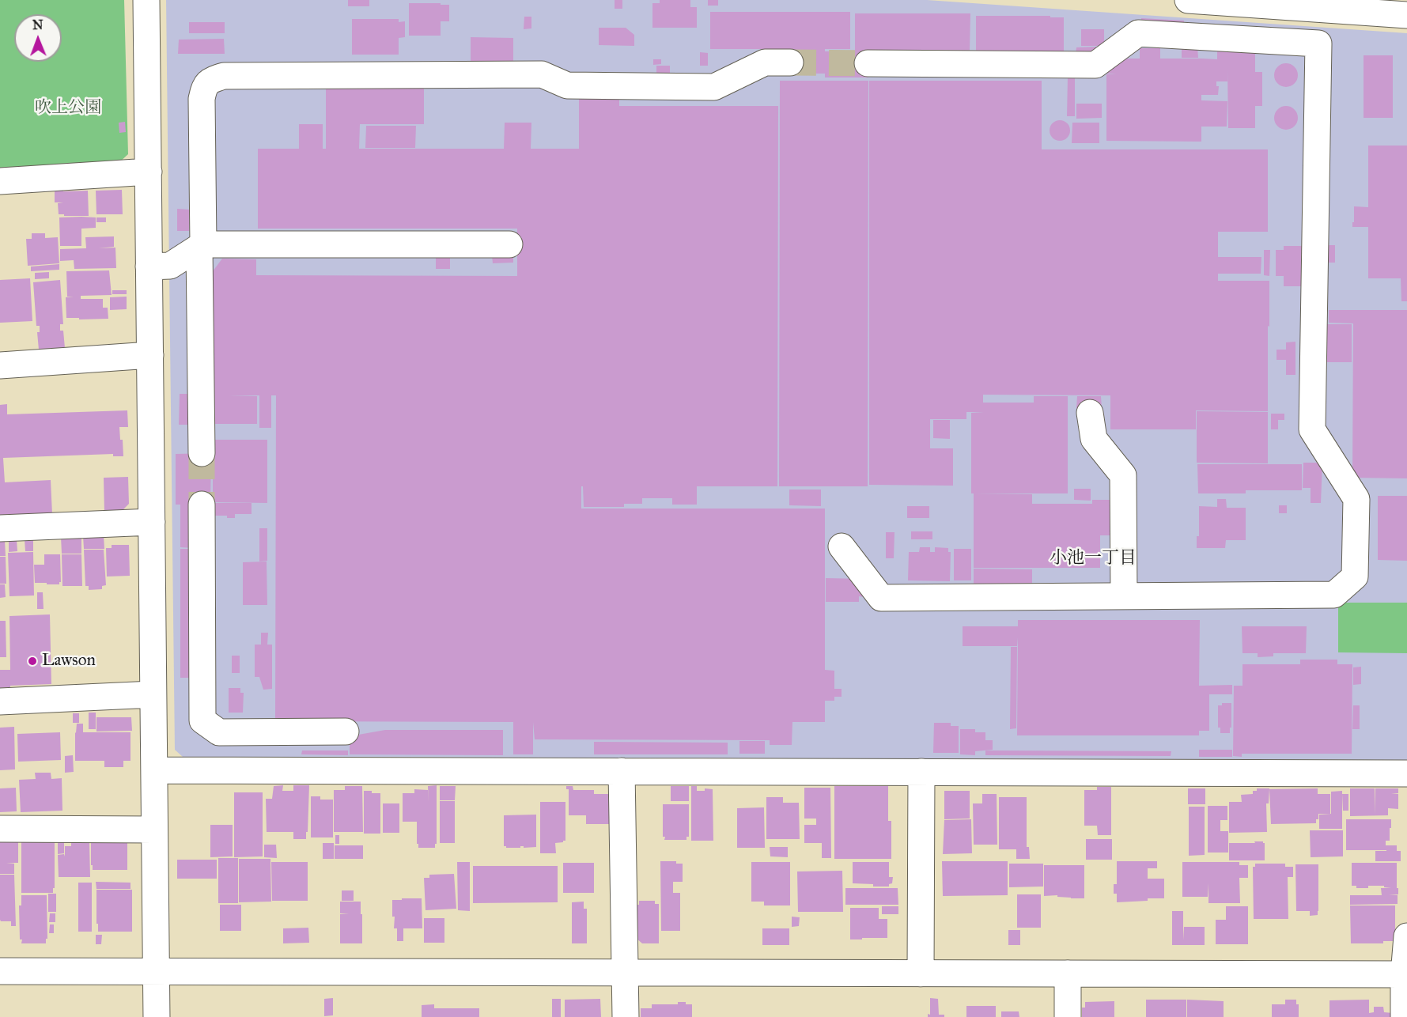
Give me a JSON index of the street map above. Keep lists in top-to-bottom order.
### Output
{
  "districts": ["小池一丁目"],
  "parks": ["吹上公園"],
  "places": ["Lawson"],
  "north": "top"
}
